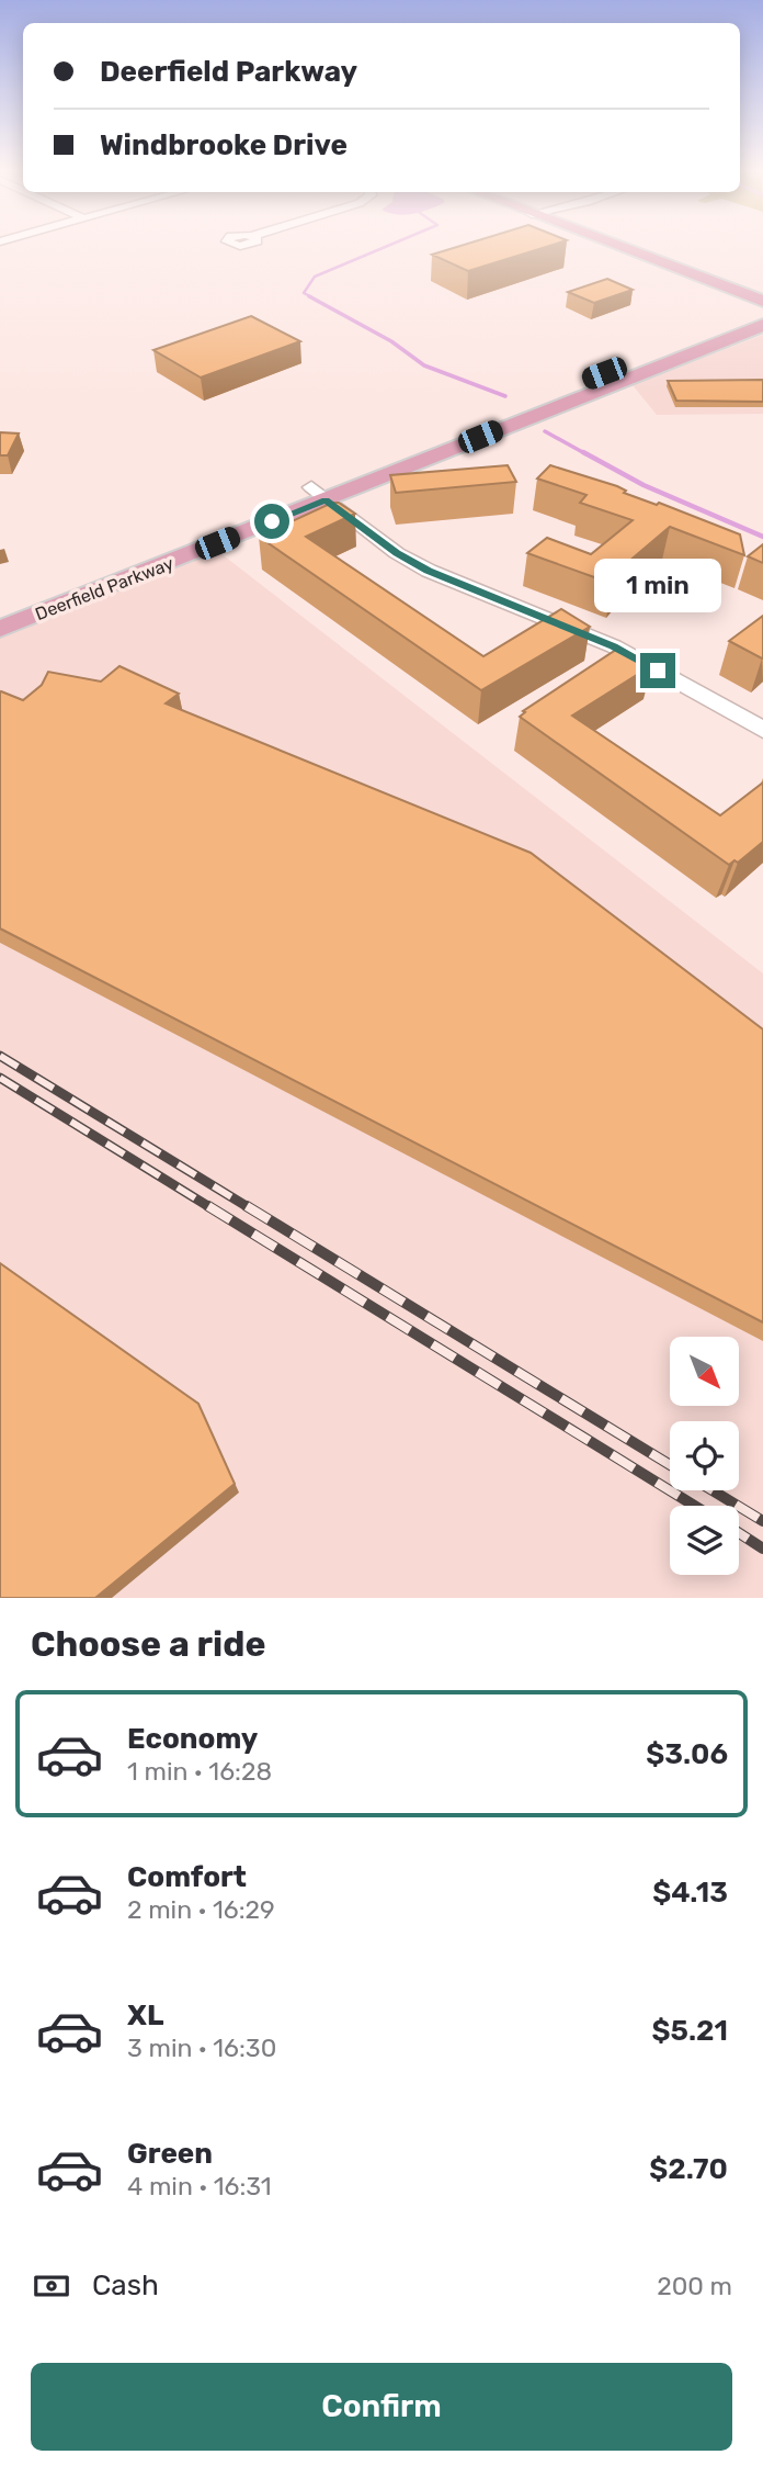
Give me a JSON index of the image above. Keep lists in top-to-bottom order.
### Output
{
  "streets": {
    "main road": ["Deerfield Parkway"]
  },
  "north": "bottom right",
  "page": {
    "banner": ["Deerfield Parkway", "Windbrooke Drive"],
    "bubble": "1 min",
    "heading": "Choose a ride",
    "list": [
      {
        "name": "Economy",
        "note": "1 min · 16:28",
        "value": "$3.06"
      },
      {
        "name": "Comfort",
        "note": "2 min · 16:29",
        "value": "$4.13"
      },
      {
        "name": "XL",
        "note": "3 min · 16:30",
        "value": "$5.21"
      },
      {
        "name": "Green",
        "note": "4 min · 16:31",
        "value": "$2.70"
      }
    ],
    "pay": ["Cash", "200 m"],
    "buttons": "Confirm"
  }
}
